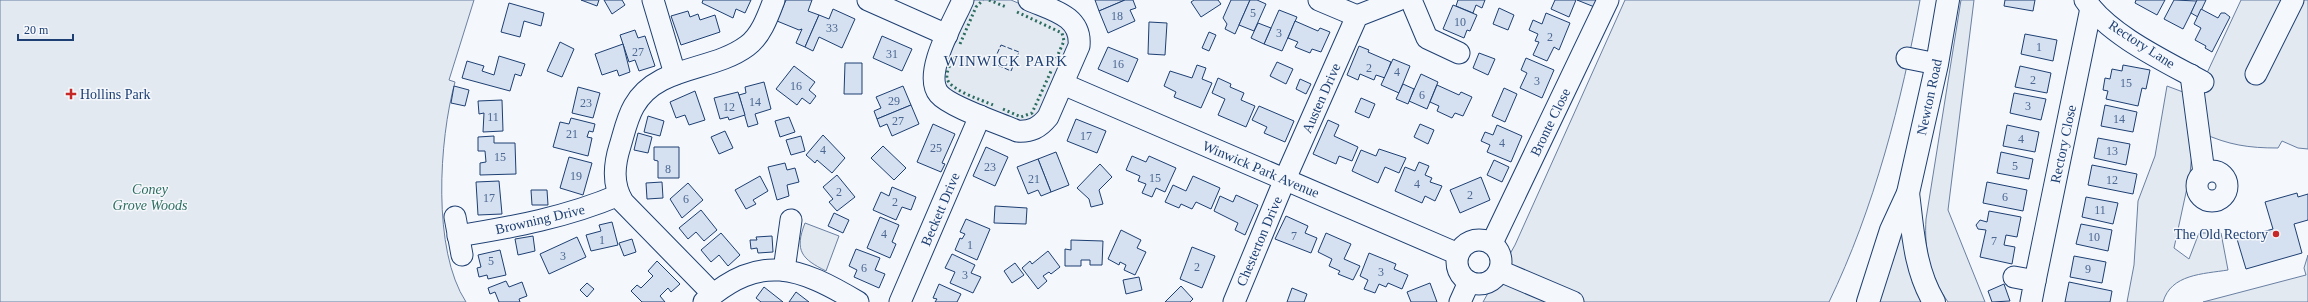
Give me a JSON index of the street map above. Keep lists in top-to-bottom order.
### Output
{
  "streets": {
    "main road": ["Newton Road"],
    "street": [
      "Rectory Lane",
      "Austen Drive",
      "Bronte Close",
      "Rectory Close",
      "Winwick Park Avenue",
      "Beckett Drive",
      "Browning Drive",
      "Chesterton Drive"
    ]
  },
  "crossings": [
    ["Rectory Lane", "Rectory Close"],
    ["Austen Drive", "Winwick Park Avenue"],
    ["Austen Drive", "Chesterton Drive"],
    ["Bronte Close", "Winwick Park Avenue"],
    ["Winwick Park Avenue", "Chesterton Drive"]
  ],
  "districts": ["WINWICK PARK"],
  "parks": ["Coney Grove Woods"],
  "places": {
    "health": ["Hollins Park"],
    "other": ["The Old Rectory"]
  },
  "house_numbers": [
    "5",
    "18",
    "10",
    "33",
    "3",
    "2",
    "1",
    "27",
    "31",
    "16",
    "2",
    "4",
    "2",
    "3",
    "15",
    "16",
    "6",
    "29",
    "14",
    "23",
    "3",
    "12",
    "11",
    "14",
    "27",
    "21",
    "17",
    "4",
    "4",
    "25",
    "4",
    "13",
    "15",
    "5",
    "23",
    "8",
    "19",
    "15",
    "21",
    "12",
    "4",
    "2",
    "2",
    "6",
    "17",
    "6",
    "2",
    "11",
    "4",
    "7",
    "10",
    "1",
    "7",
    "1",
    "3",
    "5",
    "2",
    "6",
    "9",
    "3",
    "3"
  ],
  "scale_bar": "20 m"
}
